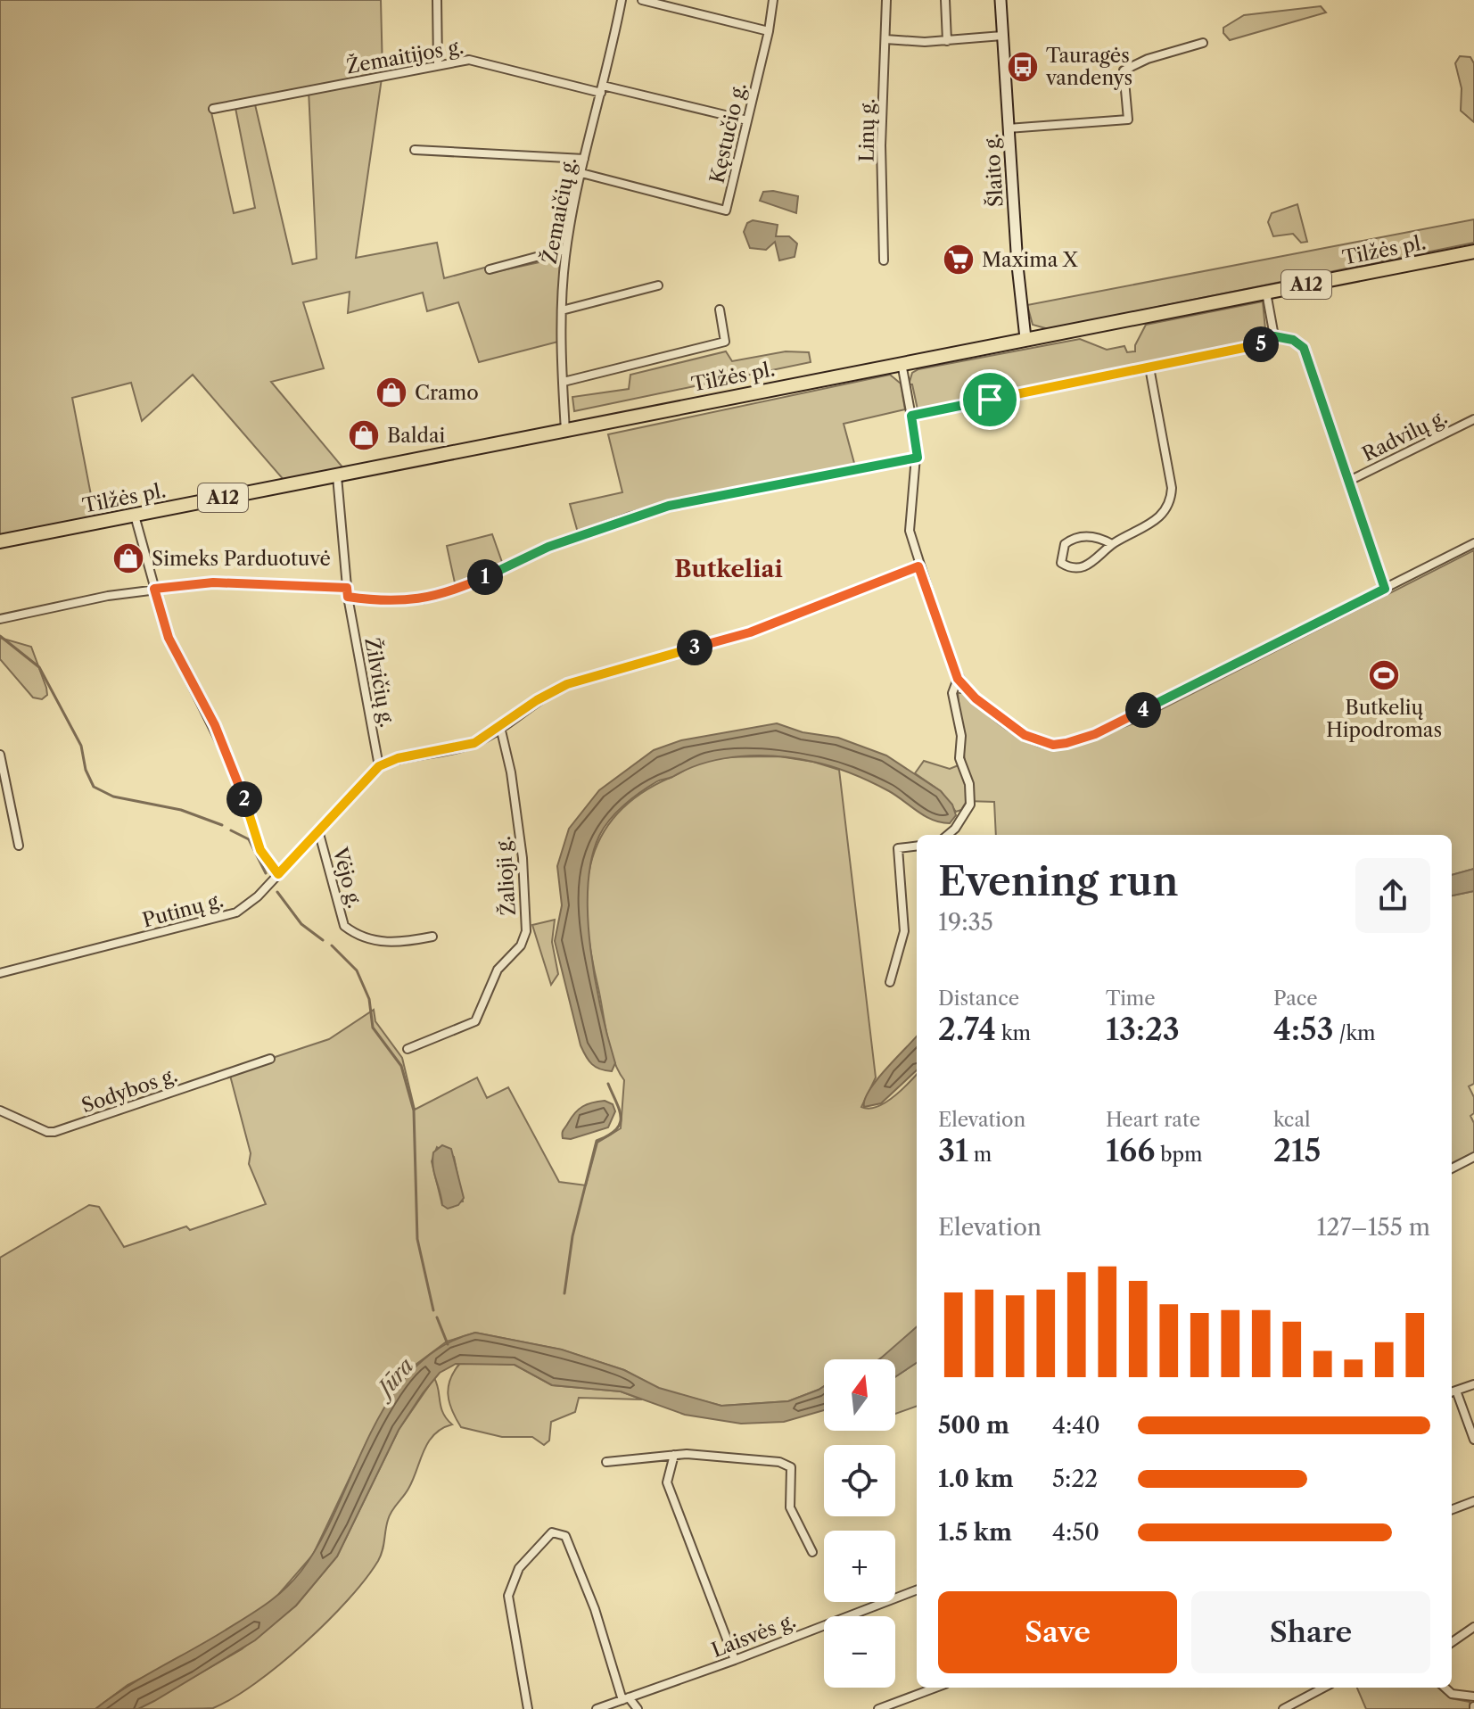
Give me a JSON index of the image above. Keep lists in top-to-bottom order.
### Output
{
  "streets": {
    "highway": ["Tilžės pl.", "A12"],
    "main road": ["Šlaito g."],
    "street": [
      "Žemaitijos g.",
      "Linų g.",
      "Kęstučio g.",
      "Žemaičių g.",
      "Radvilų g.",
      "Žilvičių g.",
      "Žalioji g.",
      "Vėjo g.",
      "Putinų g.",
      "Sodybos g.",
      "Laisvės g."
    ]
  },
  "crossings": [
    ["Žemaitijos g.", "Kęstučio g."],
    ["Žemaitijos g.", "Žemaičių g."],
    ["Kęstučio g.", "Žemaičių g."],
    ["Šlaito g.", "Tilžės pl."],
    ["Žemaičių g.", "Tilžės pl."],
    ["Tilžės pl.", "Žilvičių g."],
    ["Žilvičių g.", "Putinų g."],
    ["Žalioji g.", "Putinų g."],
    ["Vėjo g.", "Putinų g."]
  ],
  "districts": ["Butkeliai"],
  "water": ["Jūra"],
  "places": {
    "bus stop": ["Tauragės vandenys"],
    "supermarket": ["Maxima X"],
    "shop": ["Cramo", "Baldai", "Simeks Parduotuvė"],
    "sports": ["Butkelių Hipodromas"]
  },
  "north": "top",
  "page": {
    "pins": [
      "5",
      "1",
      "3",
      "4",
      "2"
    ],
    "heading": ["Evening run", "19:35"],
    "stats": [
      ["Distance", "2.74 km"],
      ["Time", "13:23"],
      ["Pace", "4:53 /km"],
      ["Elevation", "31 m"],
      ["Heart rate", "166 bpm"],
      ["kcal", "215"]
    ],
    "chart": ["Elevation", "127–155 m"],
    "map_buttons": ["+", "−"],
    "list": [
      {
        "name": "500 m",
        "note": "4:40"
      },
      {
        "name": "1.0 km",
        "note": "5:22"
      },
      {
        "name": "1.5 km",
        "note": "4:50"
      }
    ],
    "buttons": ["Save", "Share"]
  }
}
